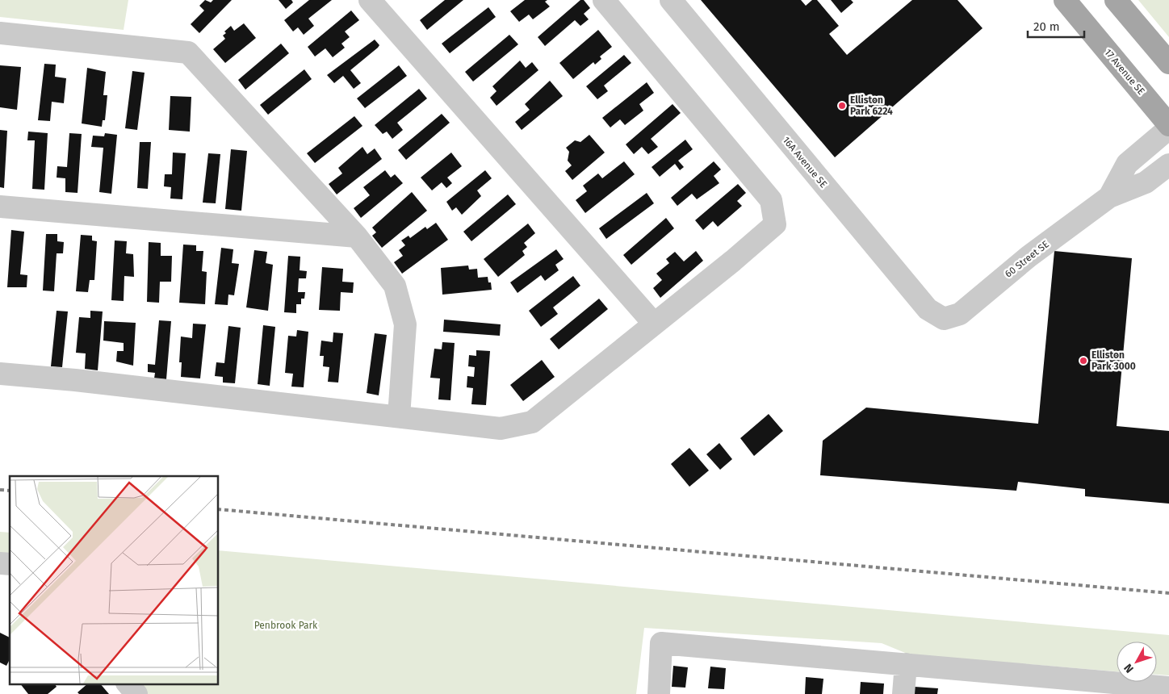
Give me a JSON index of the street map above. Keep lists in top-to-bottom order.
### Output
{
  "streets": {
    "main road": ["17 Avenue SE"],
    "street": ["16A Avenue SE", "60 Street SE"]
  },
  "crossings": [
    ["17 Avenue SE", "60 Street SE"],
    ["16A Avenue SE", "60 Street SE"]
  ],
  "parks": ["Penbrook Park"],
  "places": ["Elliston Park 6224", "Elliston Park 3000"],
  "scale_bar": "20 m",
  "north": "bottom left"
}
